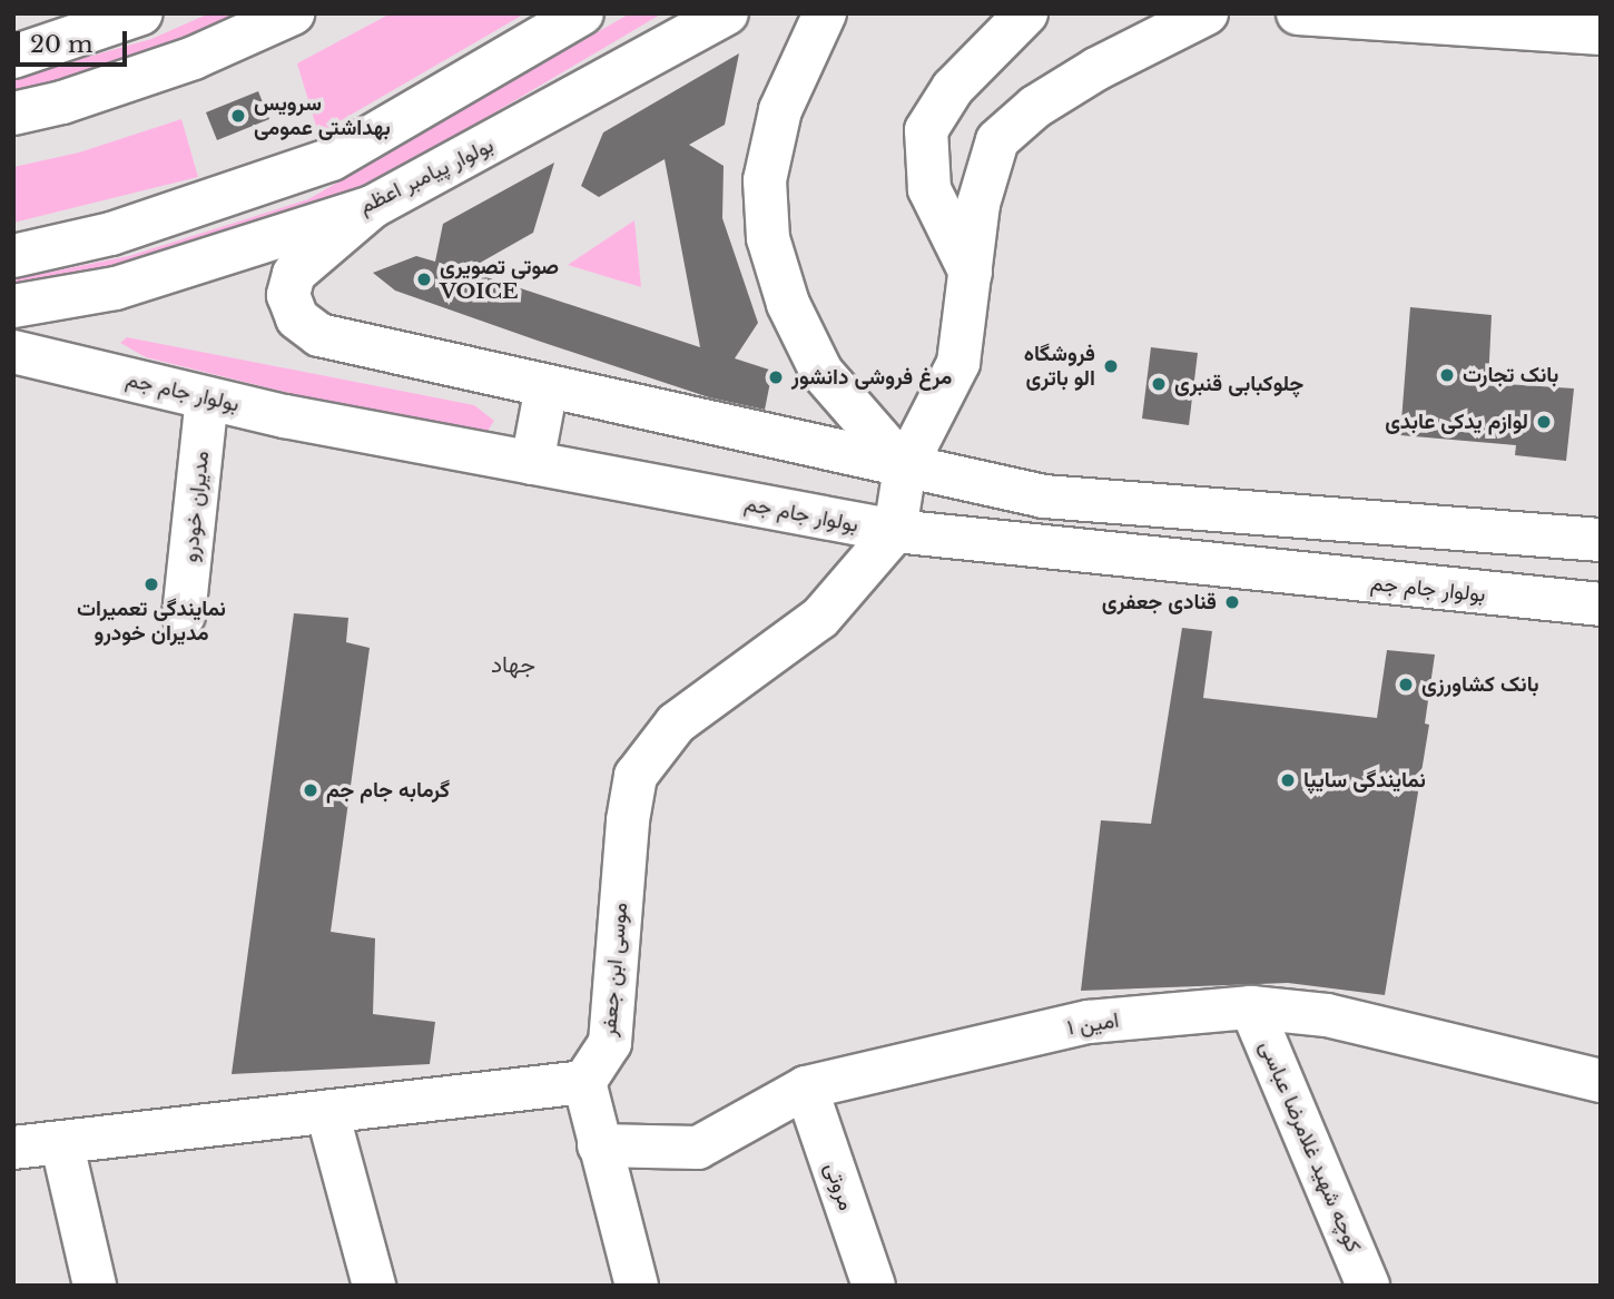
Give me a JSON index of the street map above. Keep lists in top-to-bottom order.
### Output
{
  "streets": {
    "main road": [
      "بولوار پیامبر اعظم",
      "بولوار جام جم",
      "مدیران خودرو",
      "موسی ابن جعفر",
      "امین ۱",
      "کوچه شهید غلامرضا عباسی",
      "مروتی"
    ]
  },
  "crossings": [
    ["بولوار جام جم", "مدیران خودرو"],
    ["بولوار جام جم", "موسی ابن جعفر"],
    ["امین ۱", "کوچه شهید غلامرضا عباسی"],
    ["امین ۱", "مروتی"]
  ],
  "districts": ["جهاد"],
  "places": [
    "سرویس بهداشتی عمومی",
    "صوتی تصویری VOICE",
    "فروشگاه الو باتری",
    "بانک تجارت",
    "مرغ فروشی دانشور",
    "چلوکبابی قنبری",
    "لوازم یدکی عابدی",
    "نمایندگی تعمیرات مدیران خودرو",
    "قنادی جعفری",
    "بانک کشاورزی",
    "نمایندگی سایپا",
    "گرمابه جام جم"
  ],
  "scale_bar": "20 m"
}
